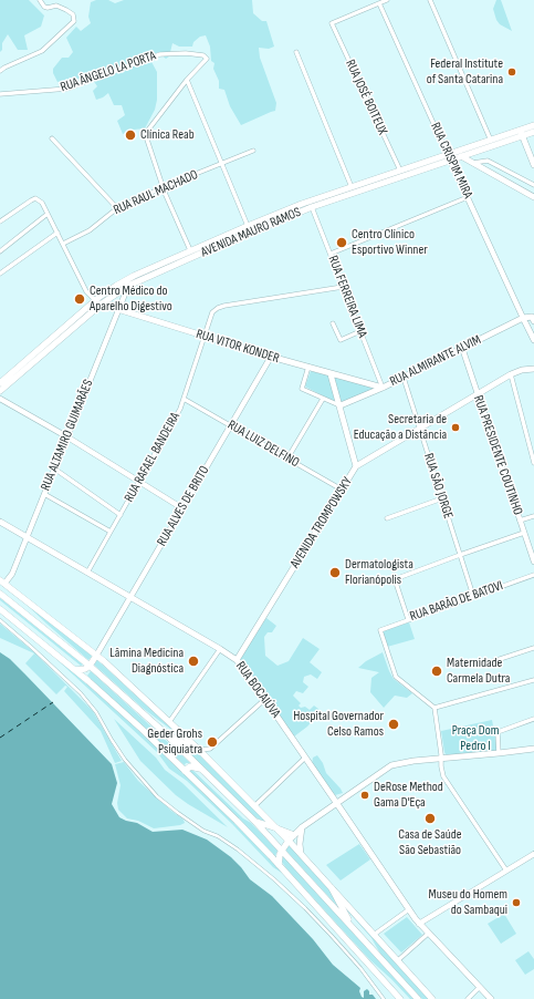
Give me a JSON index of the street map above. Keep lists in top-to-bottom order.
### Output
{
  "streets": {
    "main road": [
      "AVENIDA MAURO RAMOS",
      "RUA VITOR KONDER",
      "RUA ALMIRANTE ALVIM",
      "AVENIDA TROMPOWSKY",
      "RUA BOCAIÚVA"
    ],
    "street": [
      "RUA ÂNGELO LA PORTA",
      "RUA JOSÉ BOITEUX",
      "RUA CRISPIM MIRA",
      "RUA RAUL MACHADO",
      "RUA FERREIRA LIMA",
      "RUA ALTAMIRO GUIMARÃES",
      "RUA LUIZ DELFINO",
      "RUA PRESIDENTE COUTINHO",
      "RUA RAFAEL BANDEIRA",
      "RUA SÃO JORGE",
      "RUA ALVES DE BRITO",
      "RUA BARÃO DE BATOVI"
    ]
  },
  "crossings": [
    ["RUA ÂNGELO LA PORTA", "RUA RAUL MACHADO"],
    ["RUA ÂNGELO LA PORTA", "AVENIDA MAURO RAMOS"],
    ["RUA JOSÉ BOITEUX", "RUA CRISPIM MIRA"],
    ["RUA JOSÉ BOITEUX", "AVENIDA MAURO RAMOS"],
    ["RUA CRISPIM MIRA", "AVENIDA MAURO RAMOS"],
    ["RUA CRISPIM MIRA", "RUA ALMIRANTE ALVIM"],
    ["AVENIDA MAURO RAMOS", "RUA FERREIRA LIMA"],
    ["AVENIDA MAURO RAMOS", "RUA VITOR KONDER"],
    ["AVENIDA MAURO RAMOS", "RUA ALTAMIRO GUIMARÃES"],
    ["RUA FERREIRA LIMA", "RUA VITOR KONDER"],
    ["RUA FERREIRA LIMA", "RUA ALMIRANTE ALVIM"],
    ["RUA FERREIRA LIMA", "RUA RAFAEL BANDEIRA"],
    ["RUA VITOR KONDER", "RUA ALMIRANTE ALVIM"],
    ["RUA VITOR KONDER", "RUA ALTAMIRO GUIMARÃES"],
    ["RUA VITOR KONDER", "RUA RAFAEL BANDEIRA"],
    ["RUA VITOR KONDER", "RUA ALVES DE BRITO"],
    ["RUA VITOR KONDER", "AVENIDA TROMPOWSKY"],
    ["RUA ALMIRANTE ALVIM", "RUA PRESIDENTE COUTINHO"],
    ["RUA ALMIRANTE ALVIM", "RUA SÃO JORGE"],
    ["RUA ALMIRANTE ALVIM", "AVENIDA TROMPOWSKY"],
    ["RUA ALTAMIRO GUIMARÃES", "RUA BOCAIÚVA"],
    ["RUA LUIZ DELFINO", "RUA RAFAEL BANDEIRA"],
    ["RUA LUIZ DELFINO", "RUA ALVES DE BRITO"],
    ["RUA LUIZ DELFINO", "AVENIDA TROMPOWSKY"],
    ["RUA RAFAEL BANDEIRA", "RUA BOCAIÚVA"],
    ["RUA SÃO JORGE", "RUA BARÃO DE BATOVI"],
    ["RUA ALVES DE BRITO", "RUA BOCAIÚVA"],
    ["AVENIDA TROMPOWSKY", "RUA BOCAIÚVA"]
  ],
  "parks": ["Praça Dom Pedro I"],
  "places": [
    "Federal Institute of Santa Catarina",
    "Clínica Reab",
    "Centro Clínico Esportivo Winner",
    "Centro Médico do Aparelho Digestivo",
    "Secretaria de Educação a Distância",
    "Dermatologista Florianópolis",
    "Lâmina Medicina Diagnóstica",
    "Maternidade Carmela Dutra",
    "Hospital Governador Celso Ramos",
    "Geder Grohs Psiquiatra",
    "DeRose Method Gama D'Eça",
    "Casa de Saúde São Sebastião",
    "Museu do Homem do Sambaqui"
  ]
}
